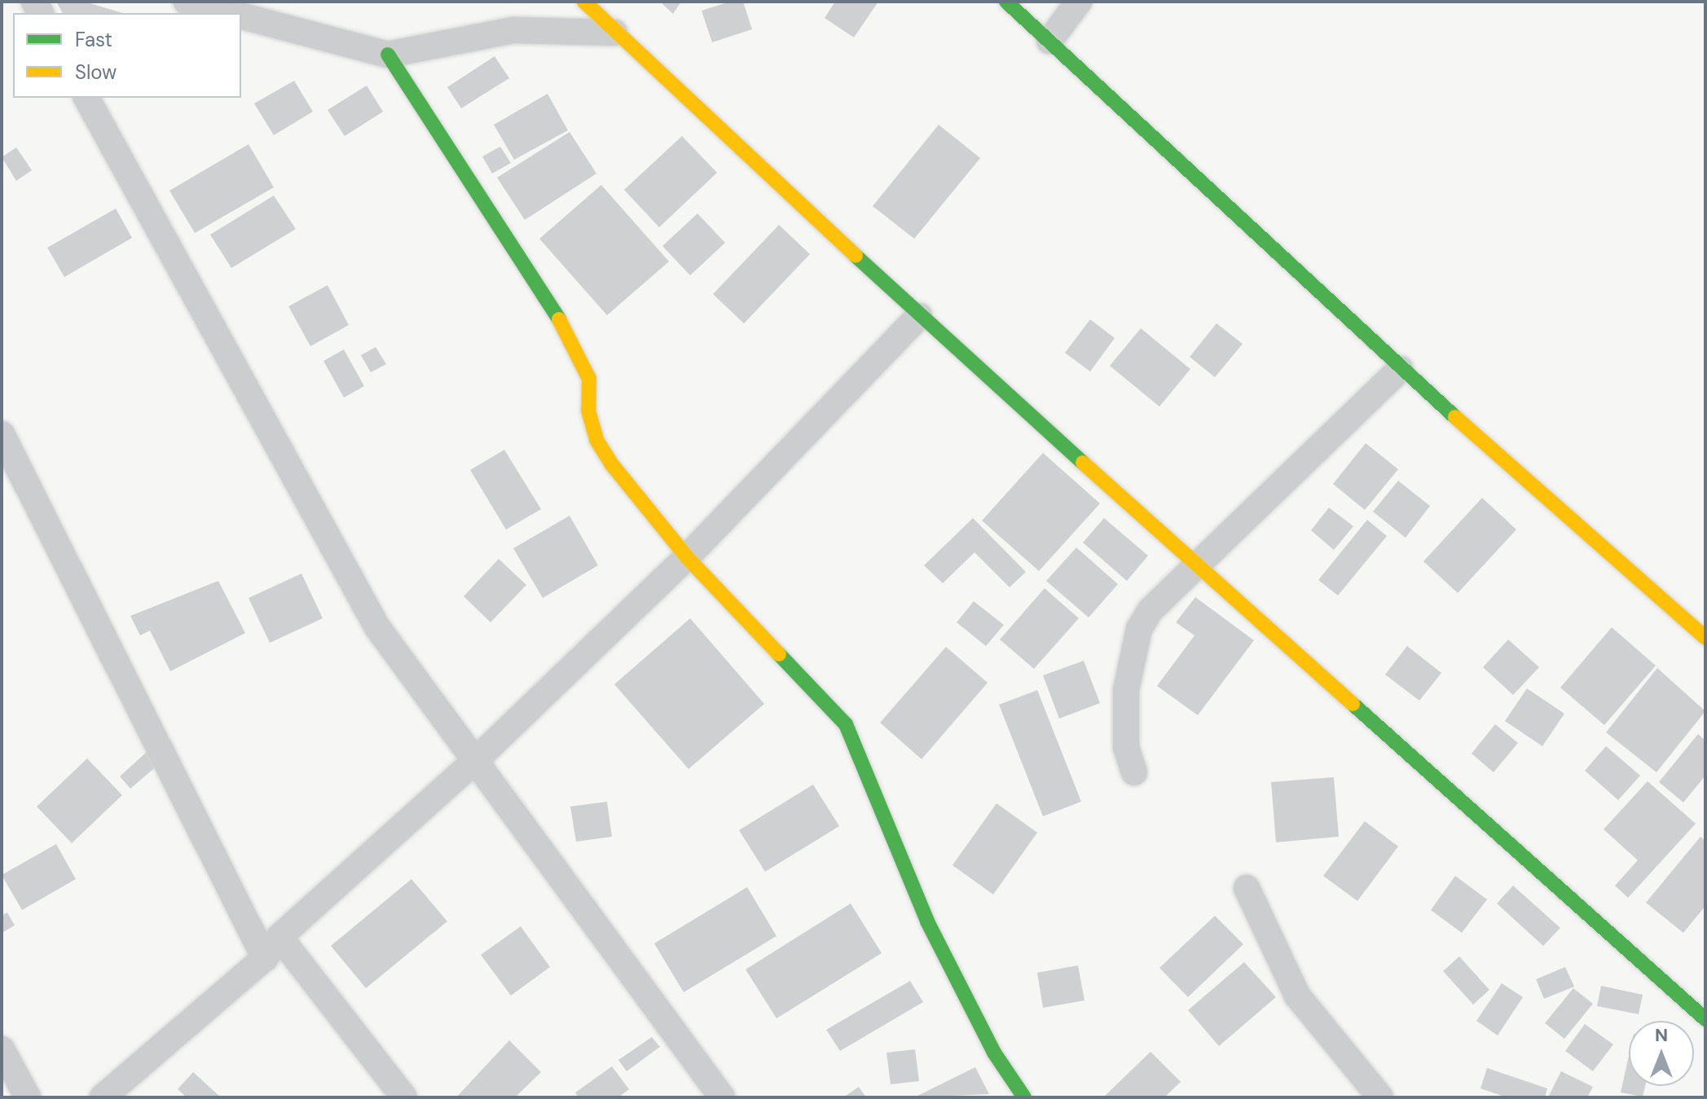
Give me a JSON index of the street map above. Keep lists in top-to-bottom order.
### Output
{
  "legend": ["Fast", "Slow"],
  "north": "top"
}
